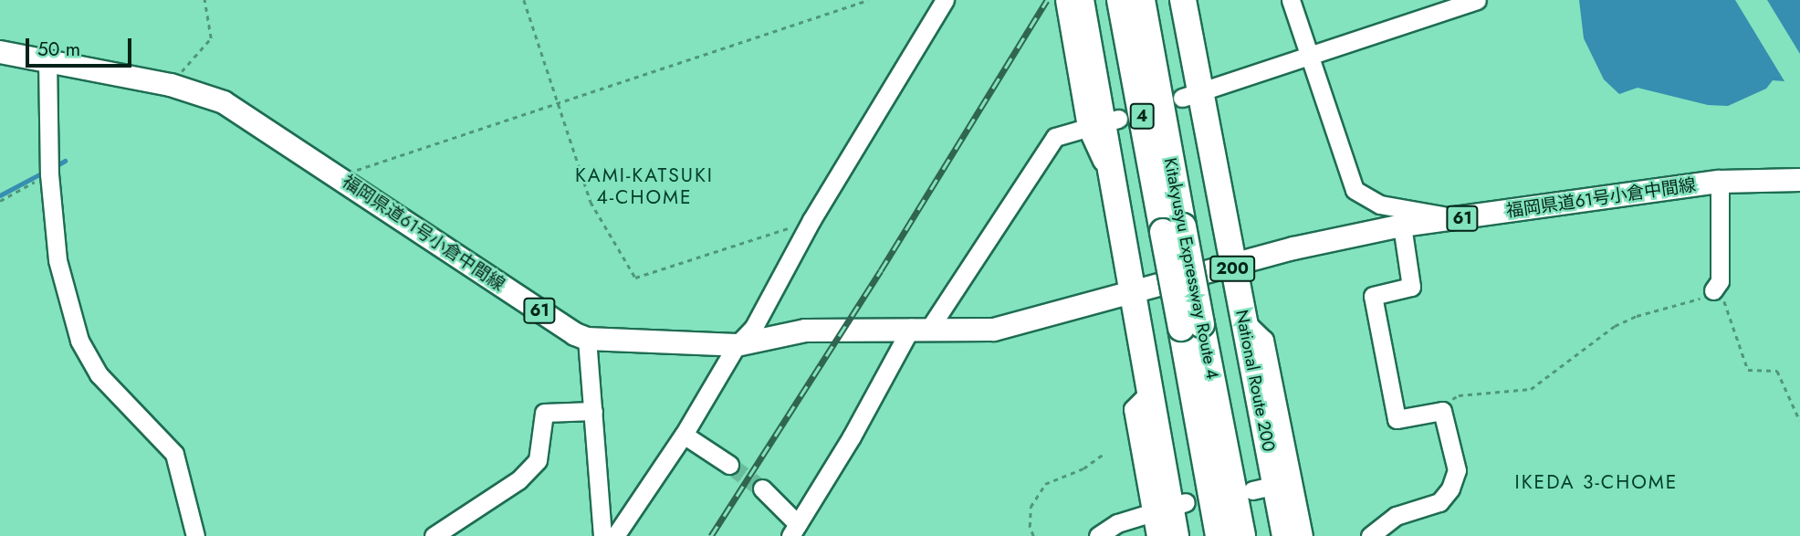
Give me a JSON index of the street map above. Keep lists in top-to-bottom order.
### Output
{
  "streets": {
    "highway": [
      "4",
      "Kitakyusyu Expressway Route 4",
      "200",
      "National Route 200"
    ],
    "main road": ["福岡県道61号小倉中間線", "61"]
  },
  "crossings": [
    ["福岡県道61号小倉中間線", "National Route 200"]
  ],
  "districts": ["KAMI-KATSUKI 4-CHOME", "IKEDA 3-CHOME"],
  "scale_bar": "50 m"
}
